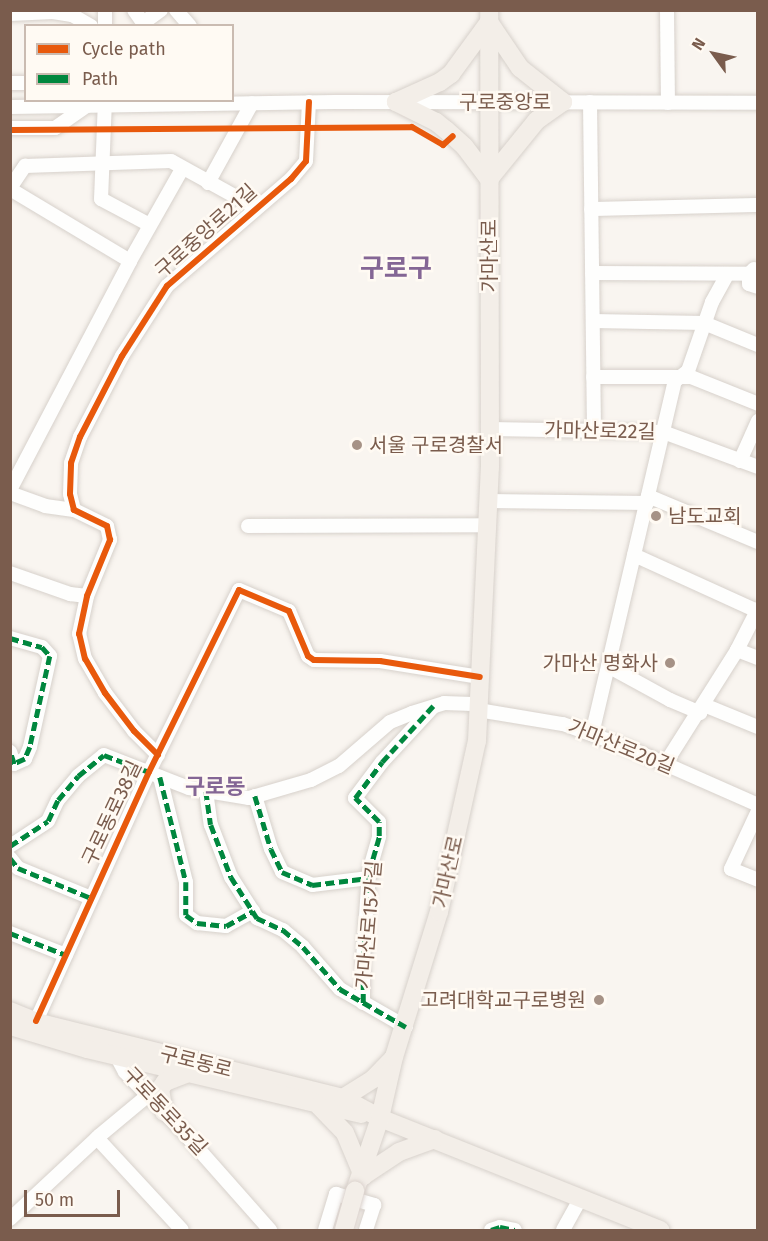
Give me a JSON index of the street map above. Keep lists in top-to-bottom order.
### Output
{
  "streets": {
    "main road": ["가마산로", "구로동로"],
    "street": [
      "구로중앙로",
      "구로중앙로21길",
      "가마산로22길",
      "가마산로20길",
      "구로동로38길",
      "가마산로15가길",
      "구로동로35길"
    ]
  },
  "crossings": [
    ["구로중앙로", "구로중앙로21길"],
    ["구로중앙로", "가마산로"],
    ["가마산로", "가마산로22길"],
    ["가마산로", "가마산로20길"],
    ["가마산로", "구로동로38길"],
    ["가마산로", "구로동로"],
    ["가마산로20길", "가마산로15가길"],
    ["구로동로38길", "구로동로"],
    ["구로동로", "구로동로35길"]
  ],
  "districts": ["구로구", "구로동"],
  "places": [
    "서울 구로경찰서",
    "남도교회",
    "가마산 명화사",
    "고려대학교구로병원"
  ],
  "legend": ["Cycle path", "Path"],
  "scale_bar": "50 m",
  "north": "top left"
}
